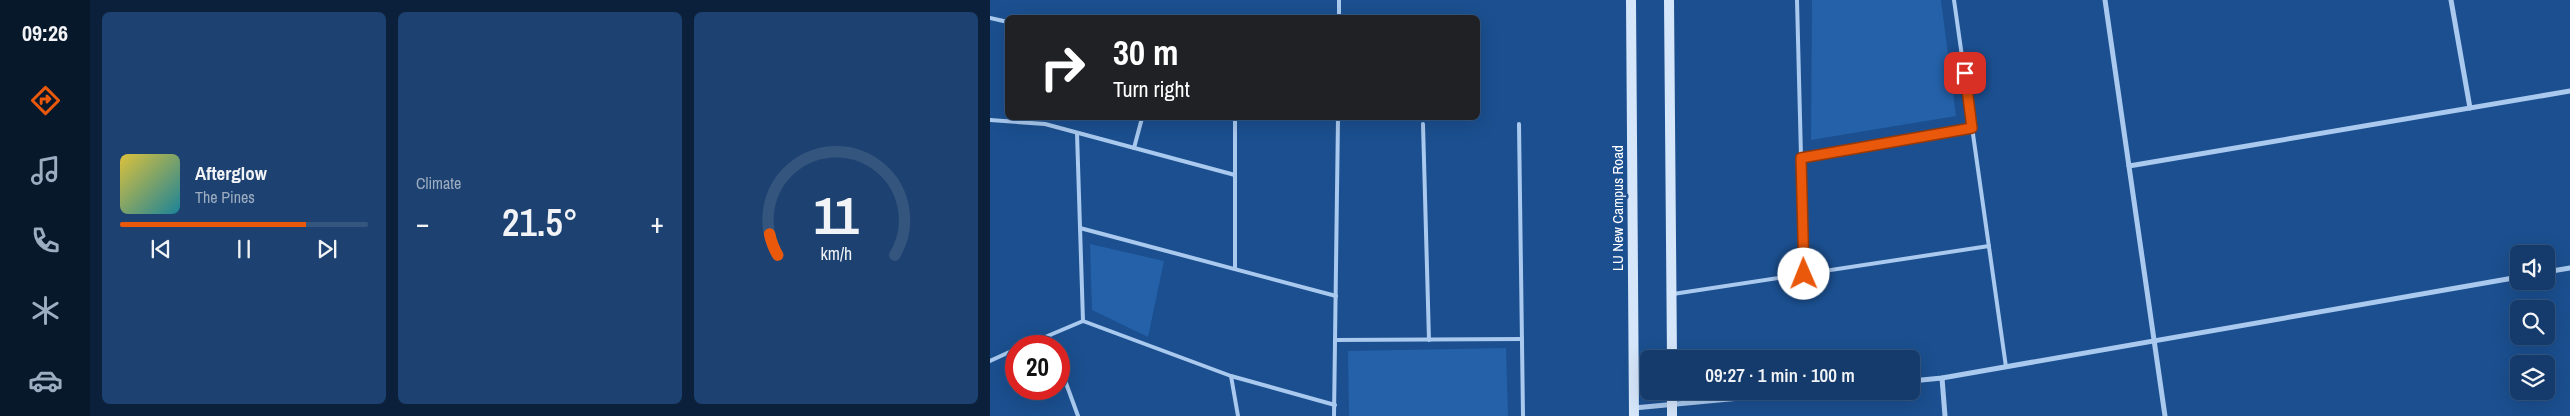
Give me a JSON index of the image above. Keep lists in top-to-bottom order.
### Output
{
  "streets": {
    "street": ["LU New Campus Road"]
  },
  "page": {
    "tabs": "09:26",
    "tile": "Climate",
    "turn": ["30 m", "Turn right"],
    "song": ["Afterglow", "The Pines"],
    "heat": ["−", "21.5°", "+"],
    "limit": "20",
    "trip": "09:27 · 1 min · 100 m",
    "gauge": ["11", "km/h"]
  }
}
